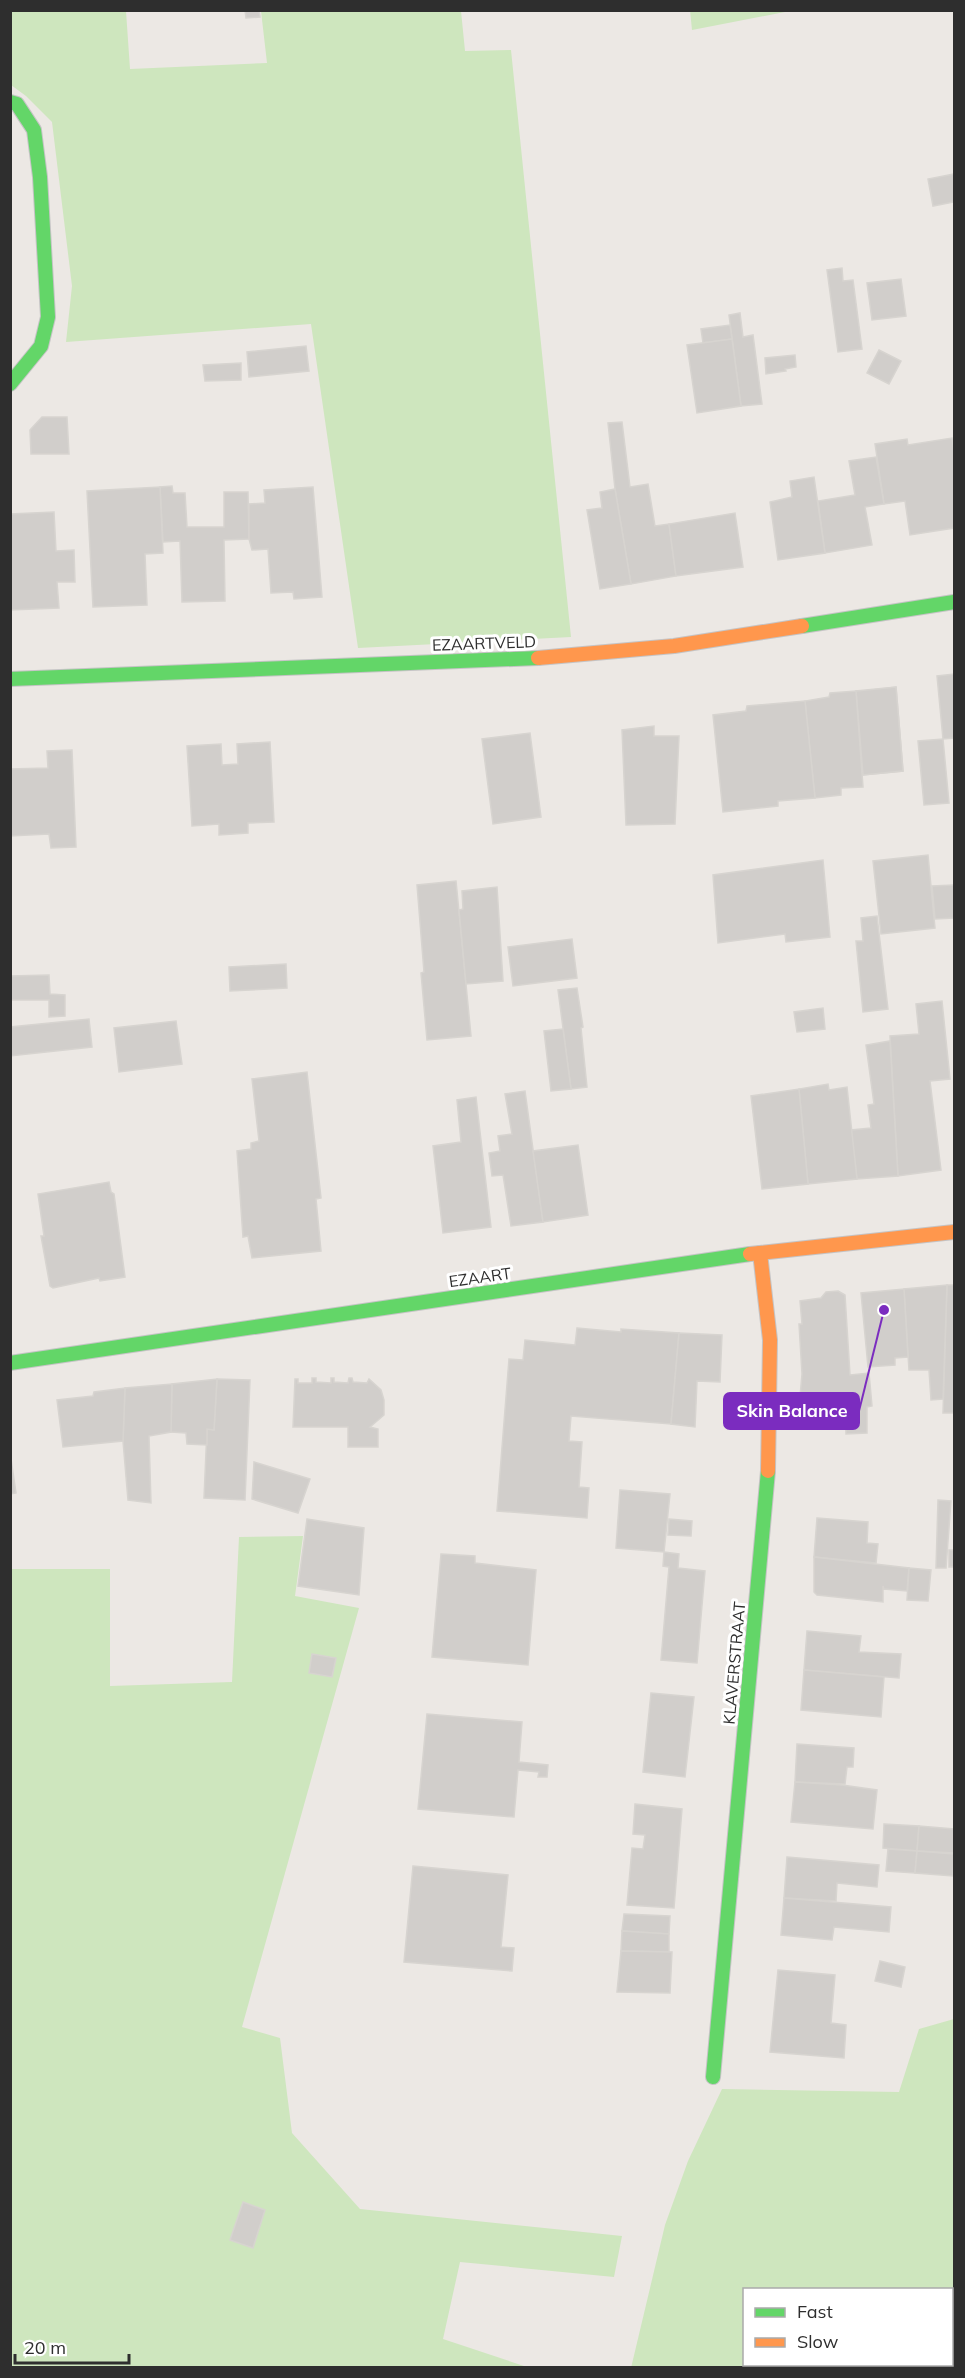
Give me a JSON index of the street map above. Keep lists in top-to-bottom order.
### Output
{
  "streets": {
    "street": ["EZAARTVELD", "EZAART", "KLAVERSTRAAT"]
  },
  "crossings": [
    ["EZAART", "KLAVERSTRAAT"]
  ],
  "places": ["Skin Balance"],
  "legend": ["Fast", "Slow"],
  "scale_bar": "20 m"
}
